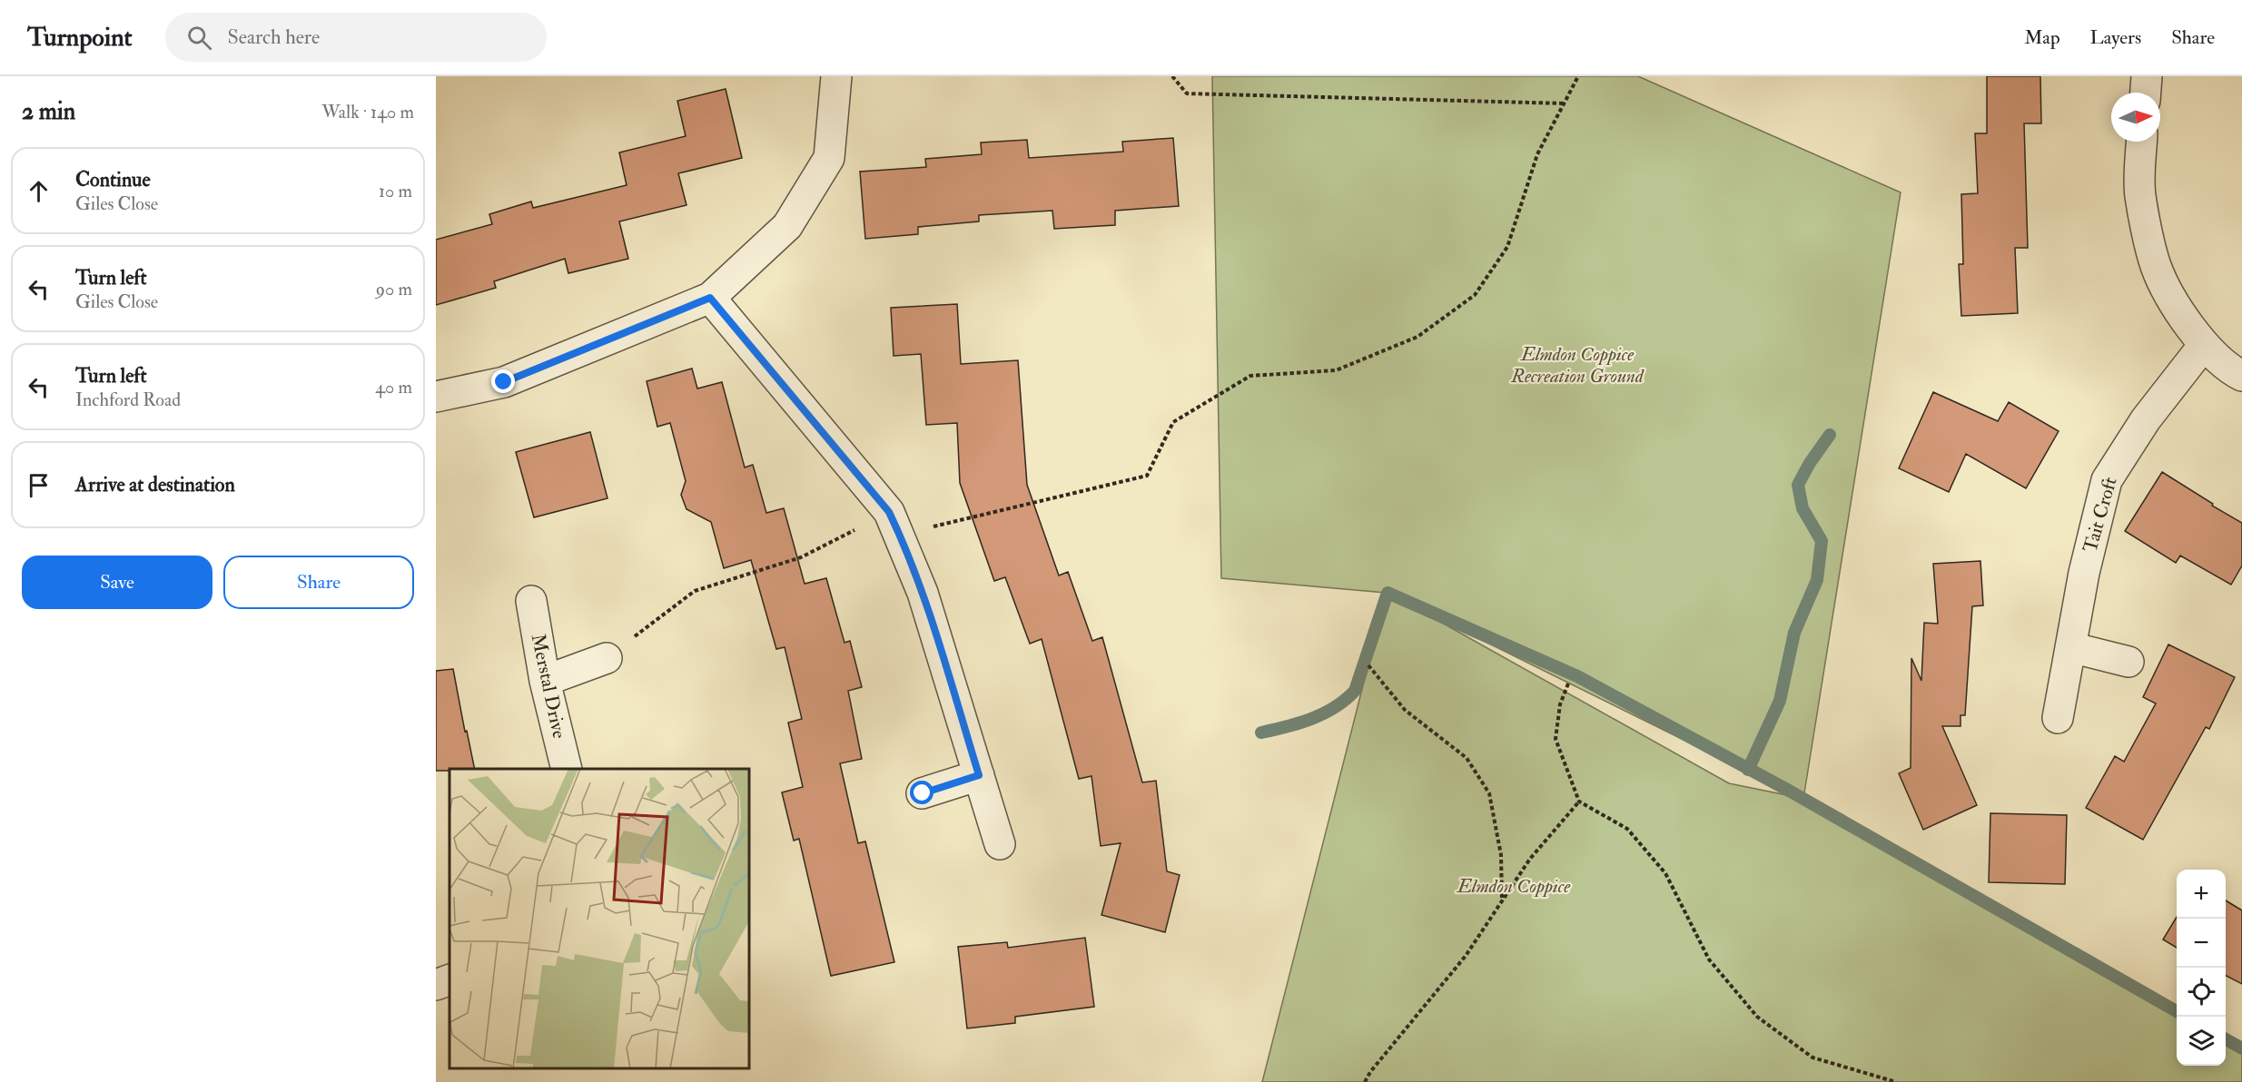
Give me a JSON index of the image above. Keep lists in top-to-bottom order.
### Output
{
  "streets": {
    "street": ["Tait Croft", "Merstal Drive"]
  },
  "parks": ["Elmdon Coppice Recreation Ground", "Elmdon Coppice"],
  "north": "right",
  "page": {
    "header": "Turnpoint",
    "search": "Search here",
    "nav": ["Map", "Layers", "Share"],
    "heading": ["2 min", "Walk · 140 m"],
    "list": [
      ["Continue", "Giles Close", "10 m"],
      ["Turn left", "Giles Close", "90 m"],
      ["Turn left", "Inchford Road", "40 m"],
      "Arrive at destination"
    ],
    "buttons": ["Save", "Share"],
    "map_buttons": ["+", "−"]
  }
}
